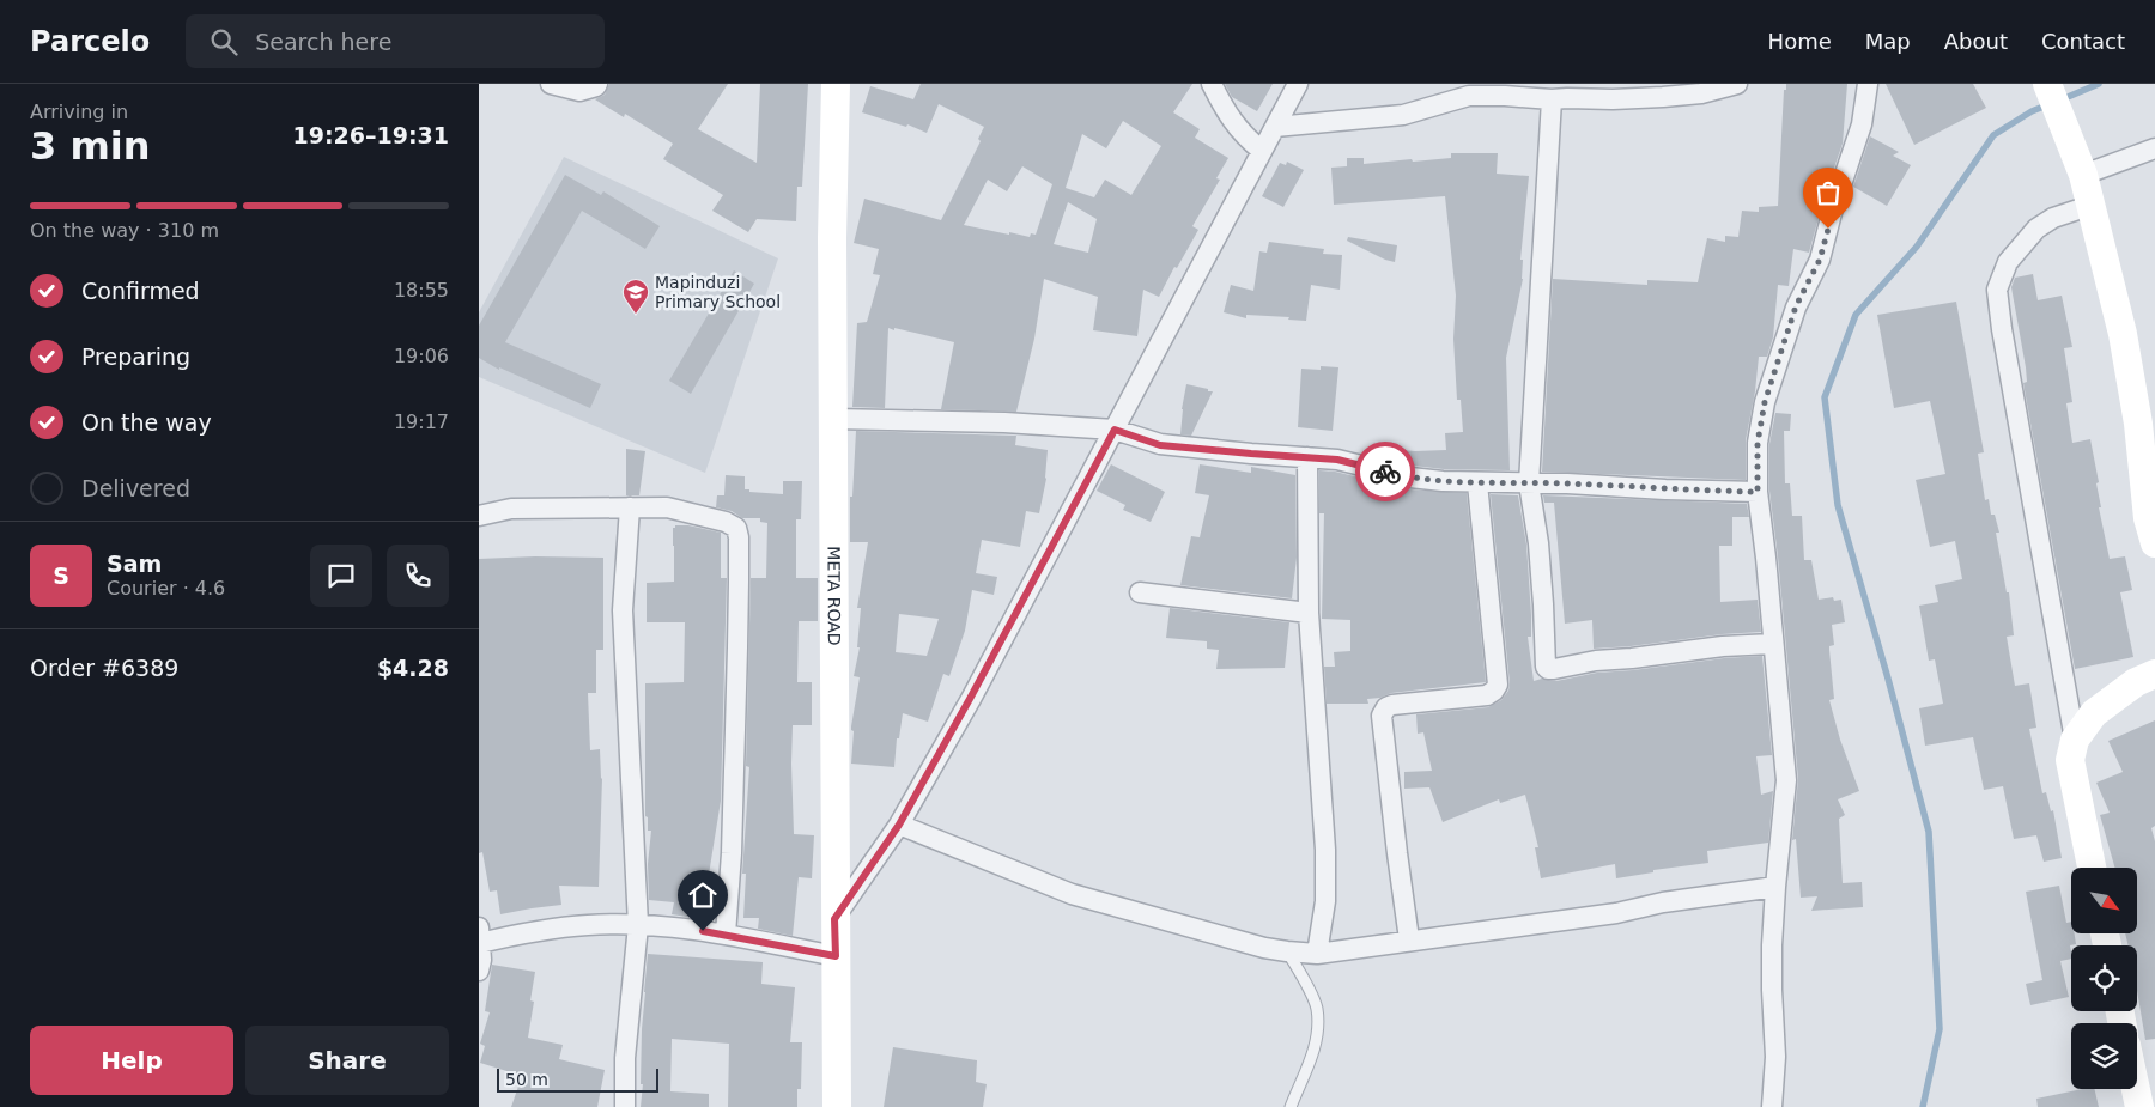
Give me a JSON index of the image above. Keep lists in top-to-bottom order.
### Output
{
  "streets": {
    "street": ["META ROAD"]
  },
  "places": {
    "school or university": ["Mapinduzi Primary School"]
  },
  "scale_bar": "50 m",
  "north": "bottom right",
  "page": {
    "header": "Parcelo",
    "search": "Search here",
    "nav": [
      "Home",
      "Map",
      "About",
      "Contact"
    ],
    "heading": ["3 min", "Arriving in", "19:26–19:31"],
    "panel": [
      "Sam",
      "Courier · 4.6",
      "Order #6389",
      "$4.28"
    ],
    "bar": "On the way · 310 m",
    "list": [
      ["Confirmed", "18:55"],
      ["Preparing", "19:06"],
      ["On the way", "19:17"],
      "Delivered"
    ],
    "round": "S",
    "buttons": ["Help", "Share"],
    "scale": "50 m"
  }
}
